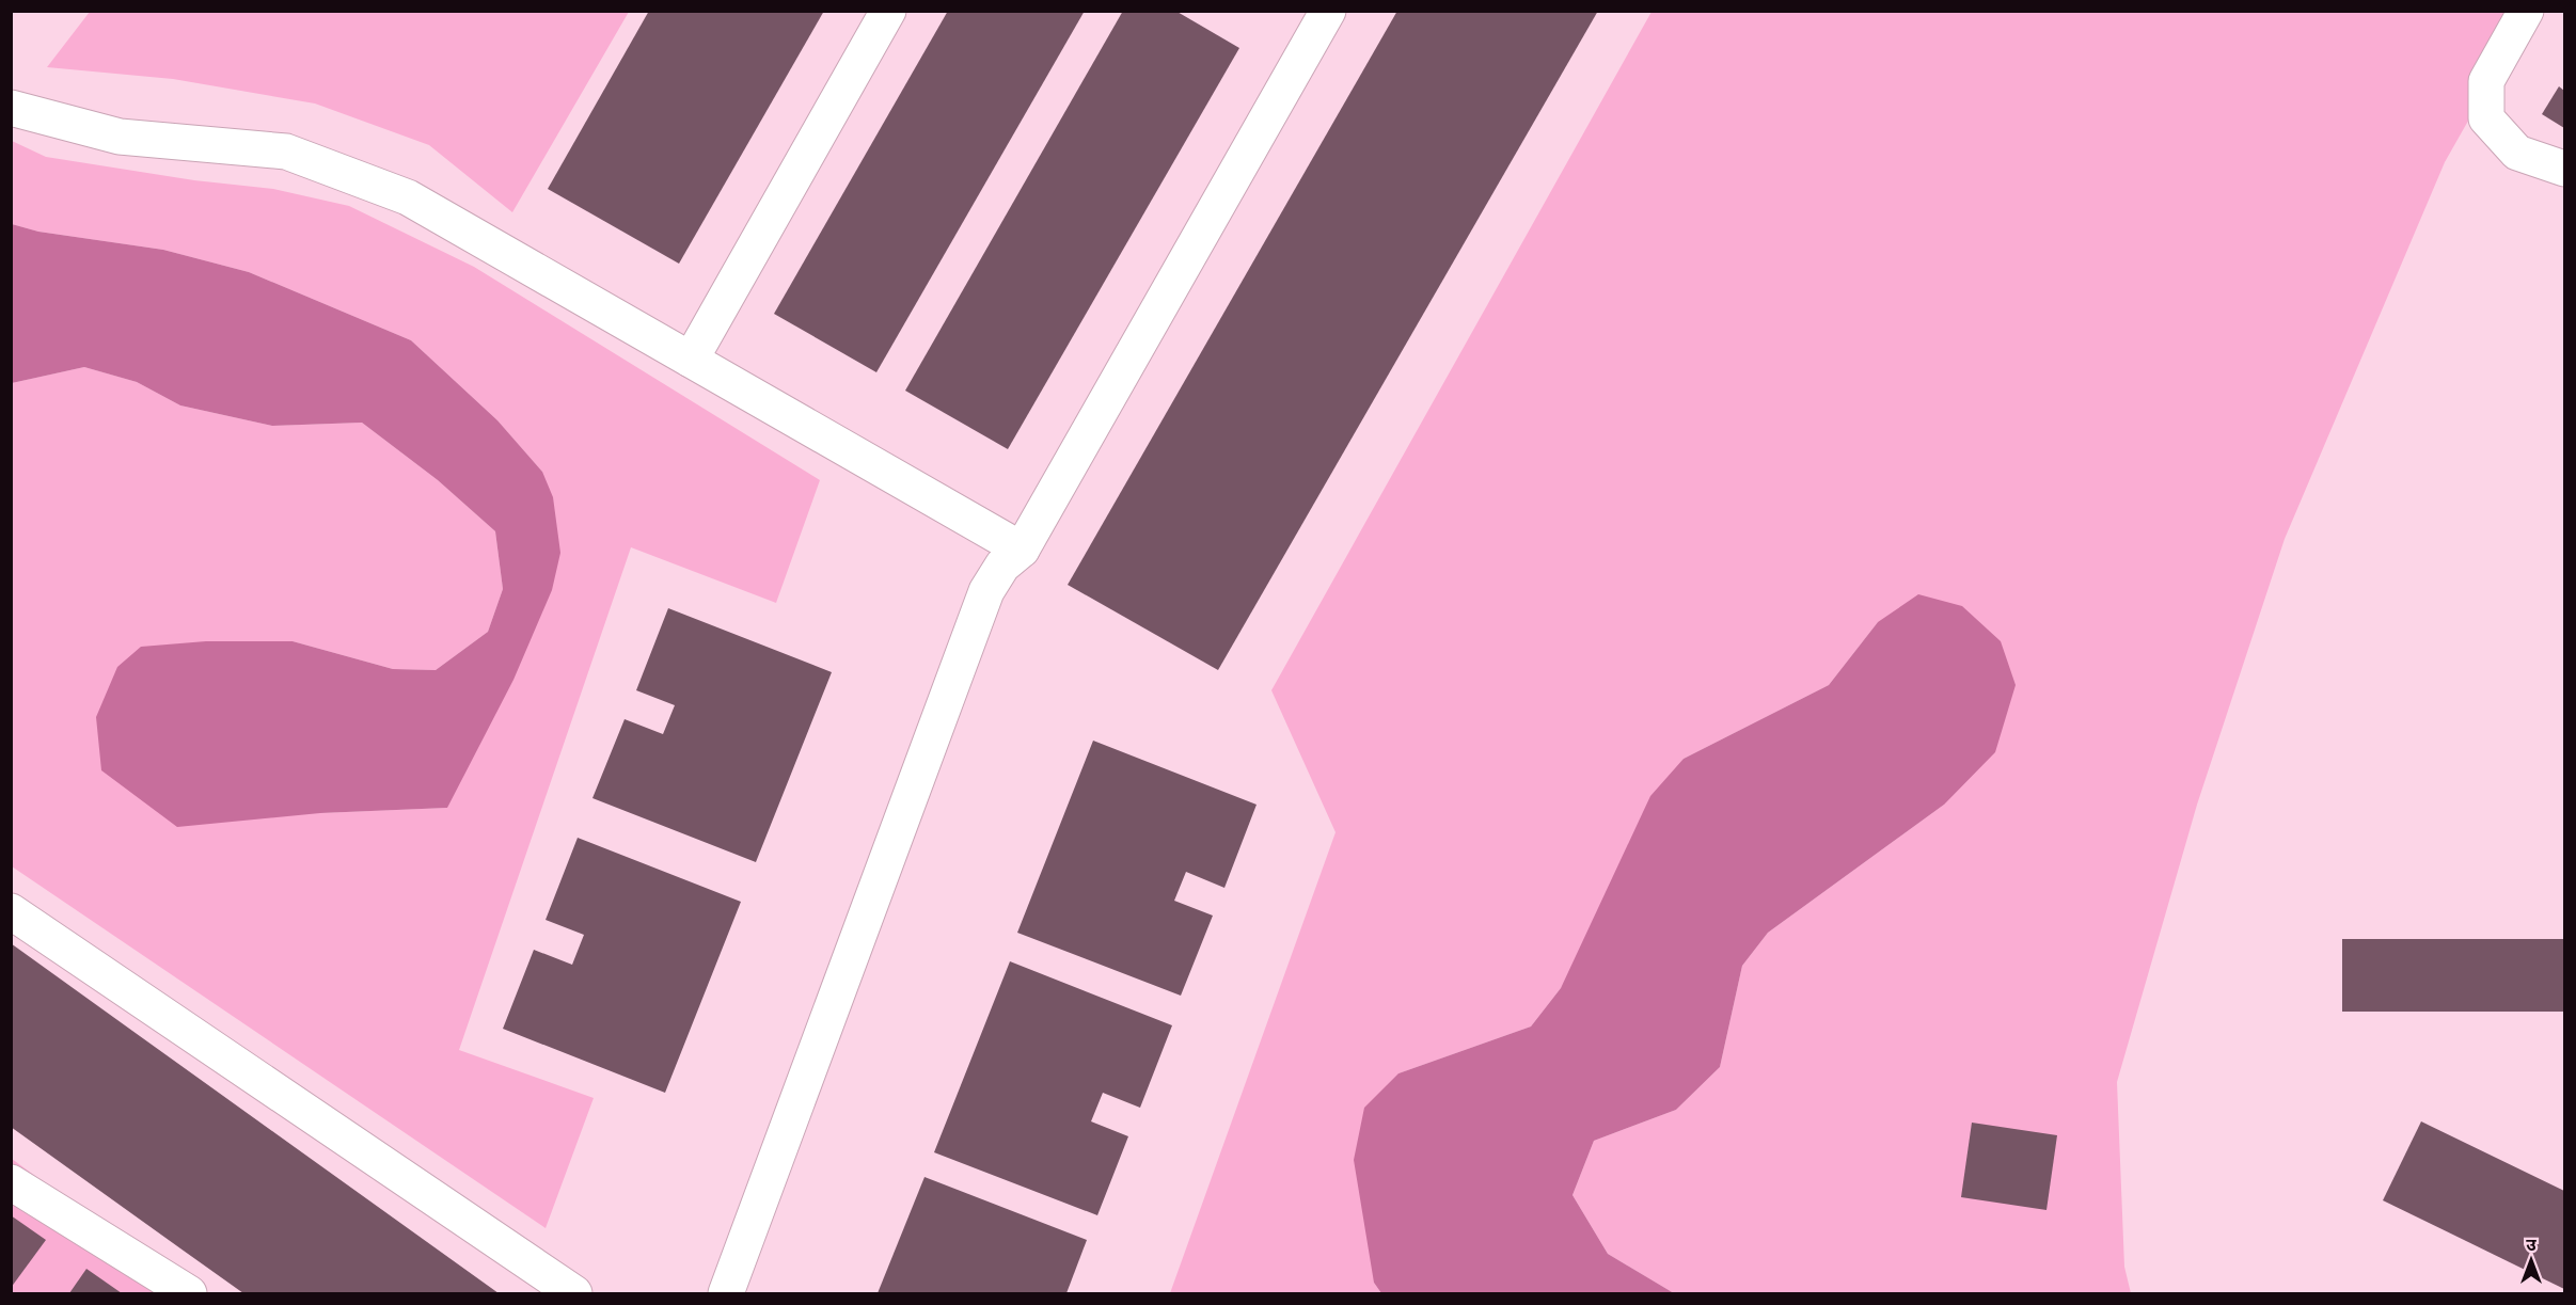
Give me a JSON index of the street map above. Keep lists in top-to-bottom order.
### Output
{
  "north": "top"
}
